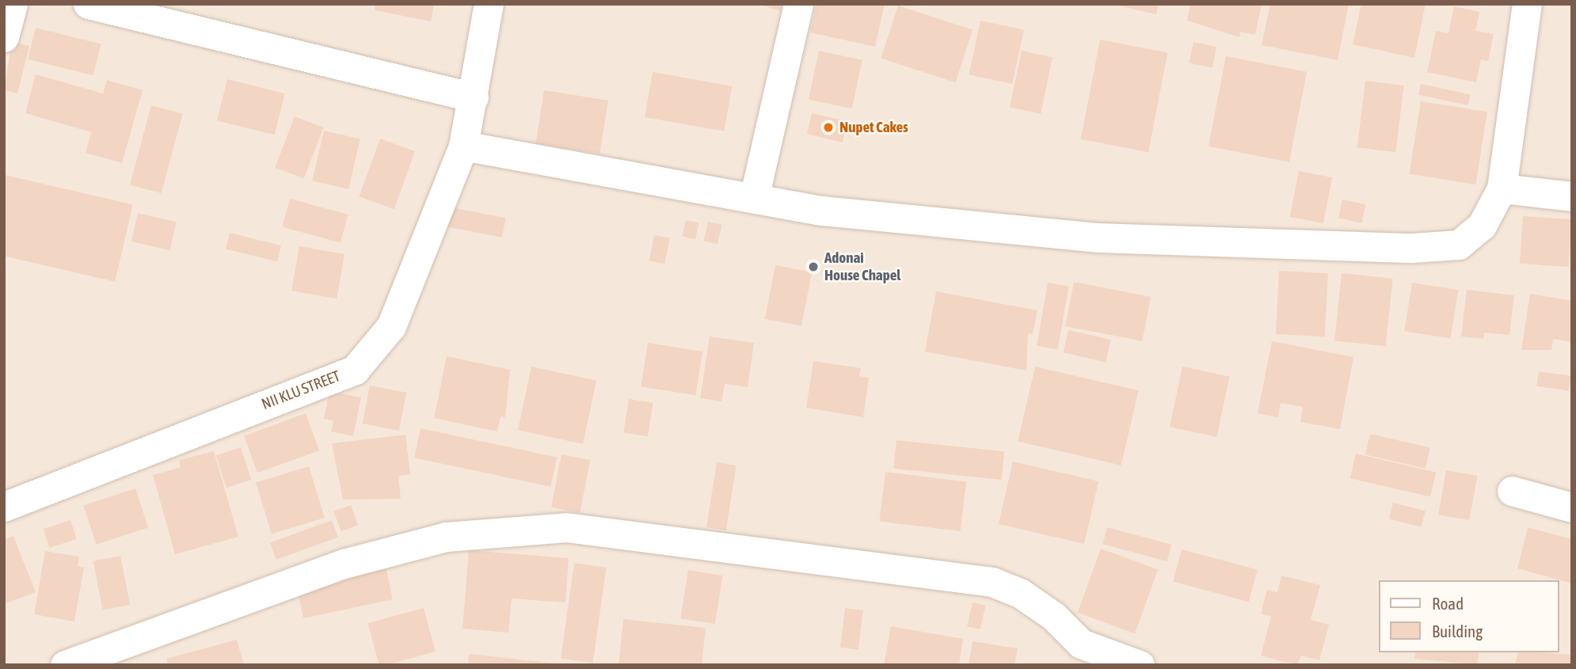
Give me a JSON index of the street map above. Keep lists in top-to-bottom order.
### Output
{
  "streets": {
    "street": ["NII KLU STREET"]
  },
  "places": ["Nupet Cakes", "Adonai House Chapel"],
  "legend": ["Road", "Building"]
}
